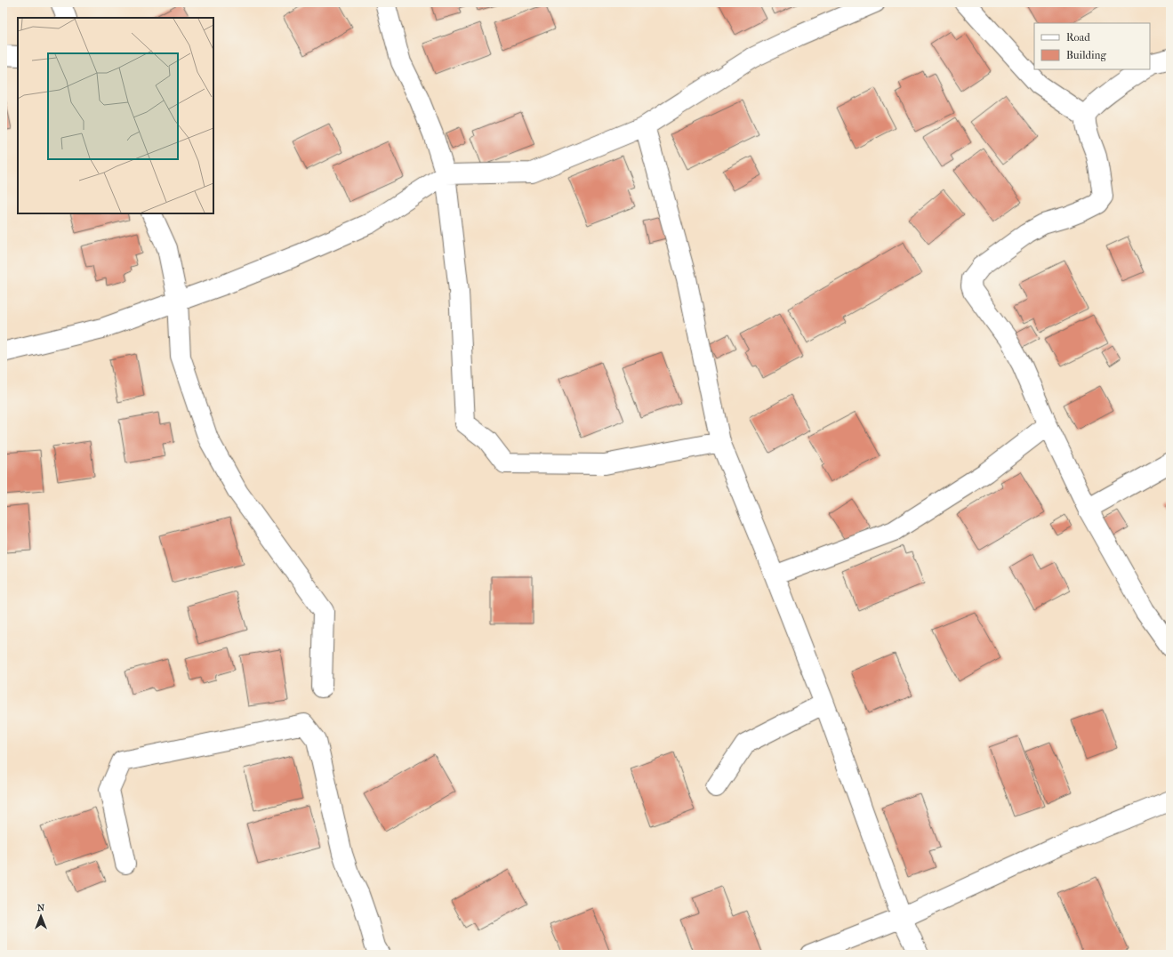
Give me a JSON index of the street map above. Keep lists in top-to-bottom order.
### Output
{
  "legend": ["Road", "Building"],
  "north": "top"
}
